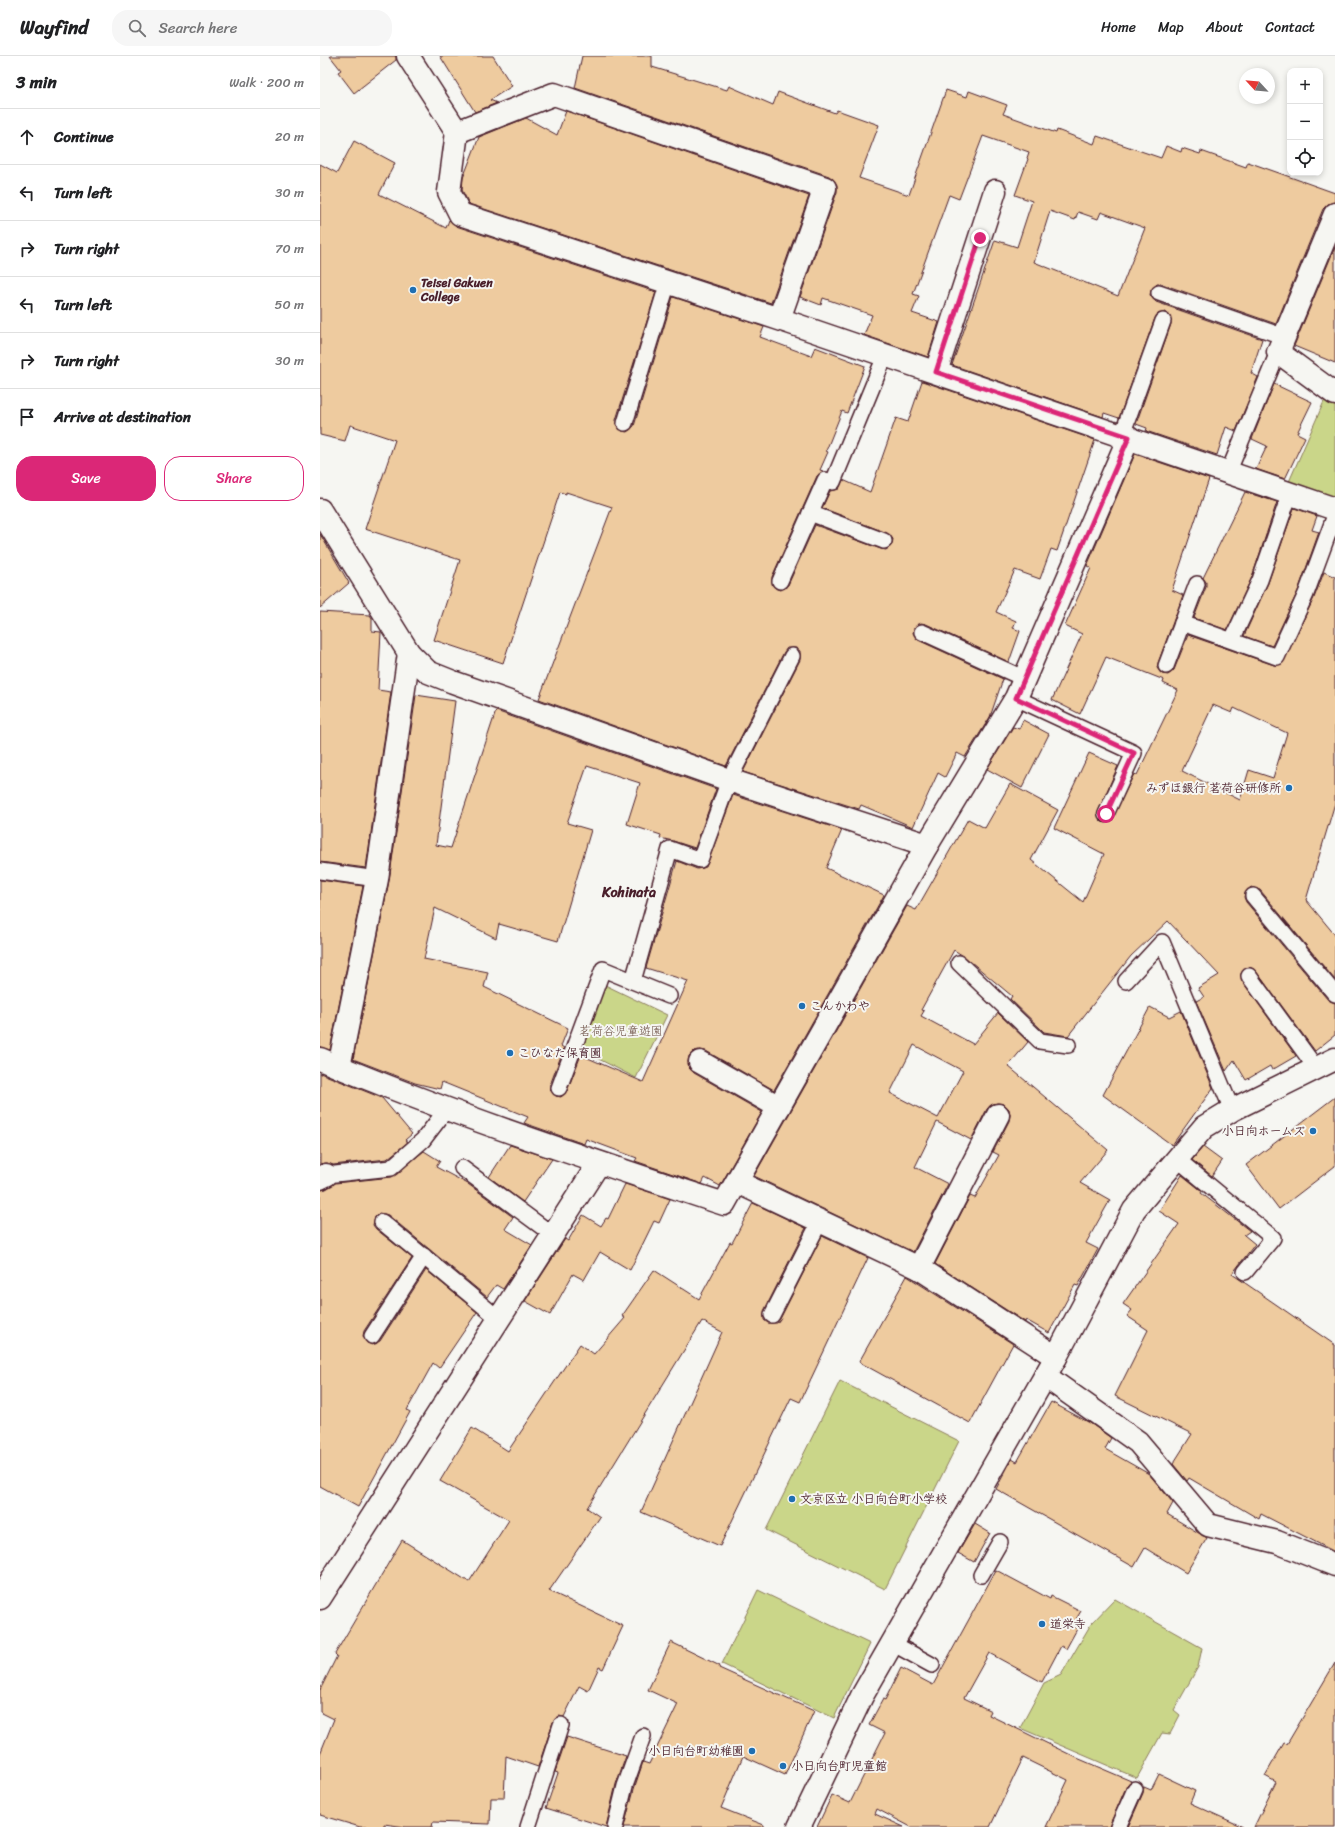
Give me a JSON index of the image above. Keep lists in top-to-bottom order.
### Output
{
  "districts": ["Kohinata"],
  "parks": ["茗荷谷児童遊園"],
  "places": [
    "Teisei Gakuen College",
    "みずほ銀行 茗荷谷研修所",
    "こんかわや",
    "こひなた保育園",
    "小日向ホームズ",
    "文京区立 小日向台町小学校",
    "道栄寺",
    "小日向台町幼稚園",
    "小日向台町児童館"
  ],
  "north": "top left",
  "page": {
    "header": "Wayfind",
    "search": "Search here",
    "nav": [
      "Home",
      "Map",
      "About",
      "Contact"
    ],
    "heading": ["3 min", "Walk · 200 m"],
    "map_buttons": ["+", "−"],
    "list": [
      ["Continue", "20 m"],
      ["Turn left", "30 m"],
      ["Turn right", "70 m"],
      ["Turn left", "50 m"],
      ["Turn right", "30 m"],
      "Arrive at destination"
    ],
    "buttons": ["Save", "Share"]
  }
}
